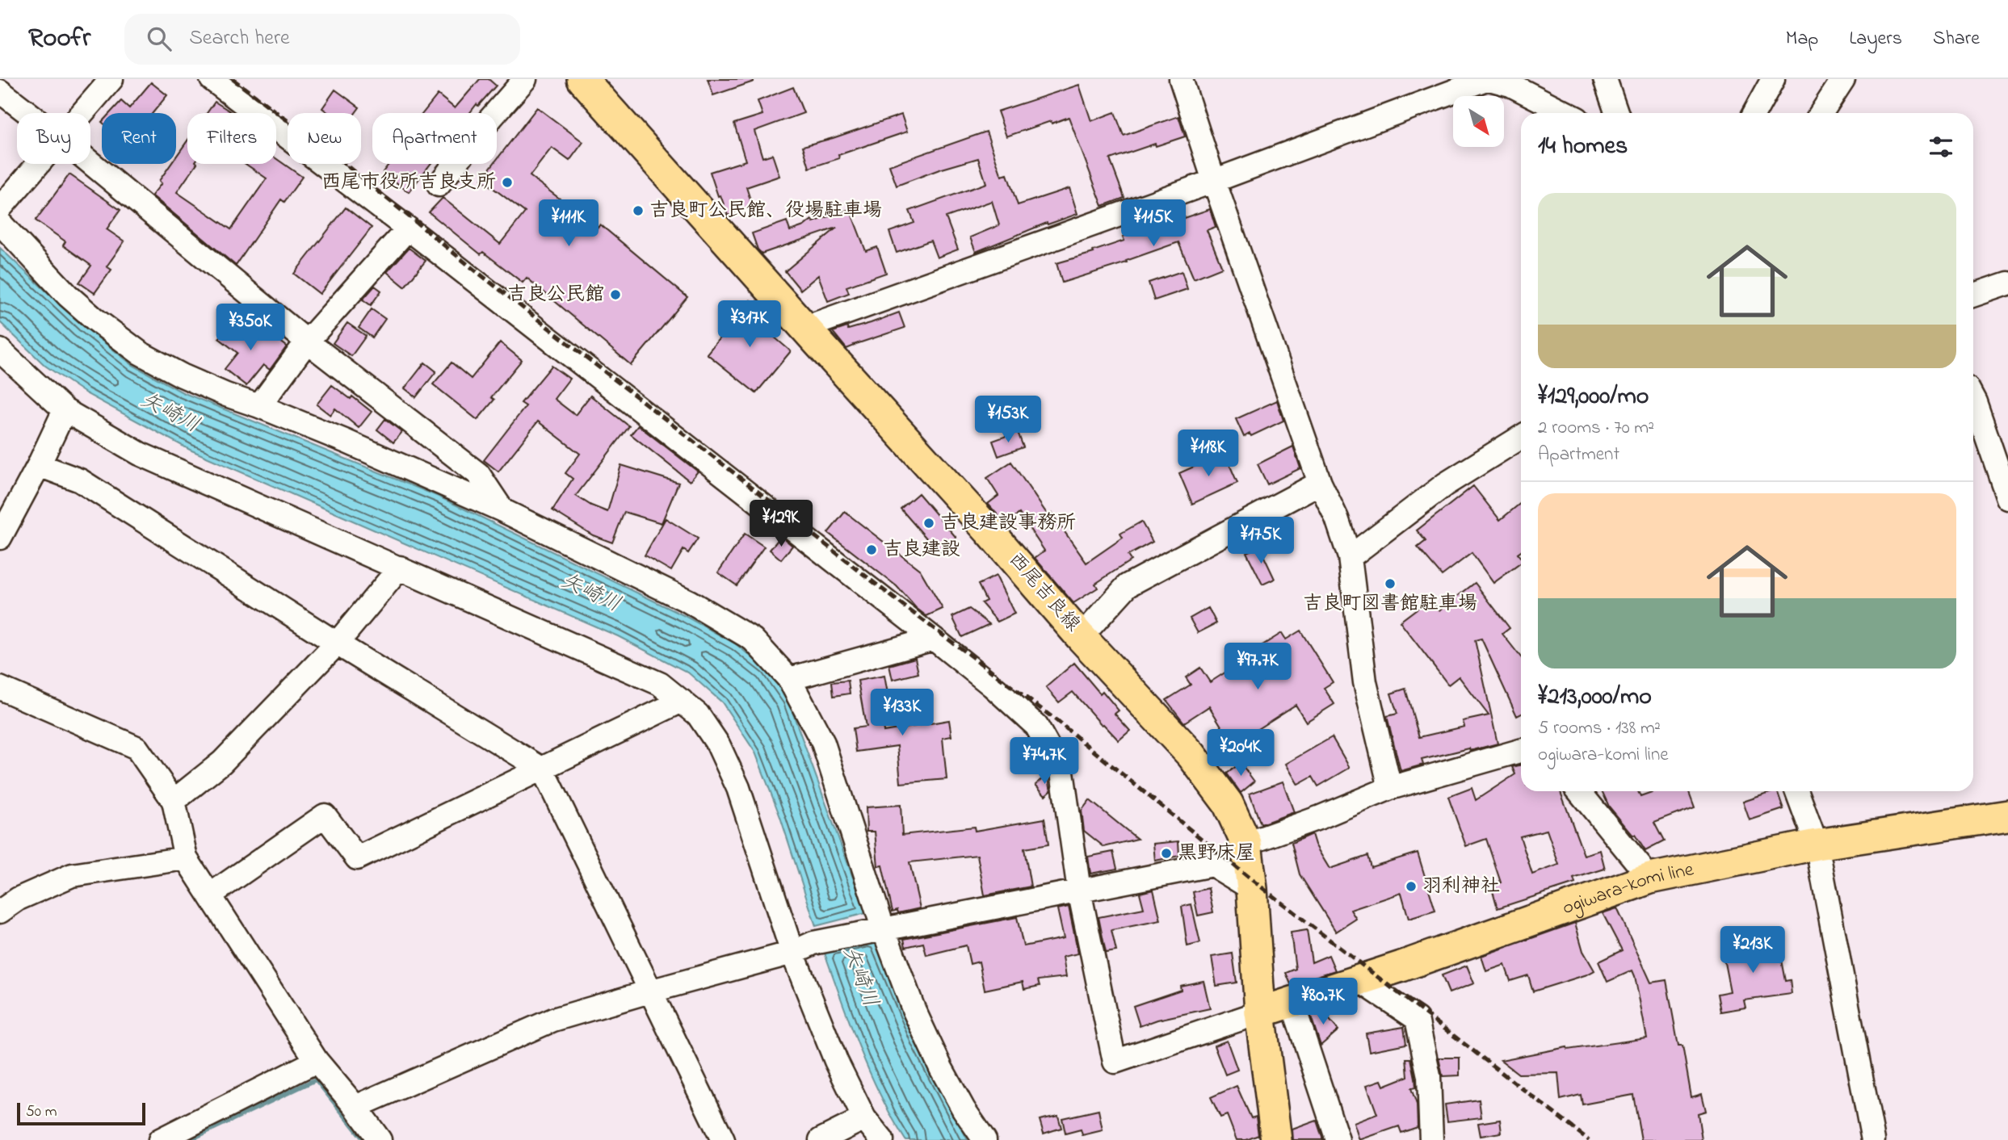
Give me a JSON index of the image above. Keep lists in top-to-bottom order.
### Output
{
  "streets": {
    "main road": ["西尾吉良線", "ogiwara-komi line"]
  },
  "crossings": [
    ["西尾吉良線", "ogiwara-komi line"]
  ],
  "water": ["矢崎川"],
  "places": [
    "西尾市役所吉良支所",
    "吉良町公民館、役場駐車場",
    "吉良公民館",
    "吉良建設事務所",
    "吉良建設",
    "吉良町図書館駐車場",
    "黒野床屋",
    "羽利神社"
  ],
  "scale_bar": "50 m",
  "north": "bottom right",
  "page": {
    "header": "Roofr",
    "search": "Search here",
    "nav": ["Map", "Layers", "Share"],
    "chip": [
      "Buy",
      "Rent",
      "Filters",
      "New",
      "Apartment"
    ],
    "heading": "14 homes",
    "list": [
      {
        "name": "¥129,000/mo",
        "note": "2 rooms · 70 m² · Apartment"
      },
      {
        "name": "¥213,000/mo",
        "note": "5 rooms · 138 m² · ogiwara-komi line"
      }
    ],
    "price": [
      "¥111K",
      "¥115K",
      "¥317K",
      "¥350K",
      "¥153K",
      "¥118K",
      "¥129K",
      "¥175K",
      "¥97.7K",
      "¥133K",
      "¥204K",
      "¥74.7K",
      "¥213K",
      "¥80.7K"
    ],
    "scale": "50 m"
  }
}
